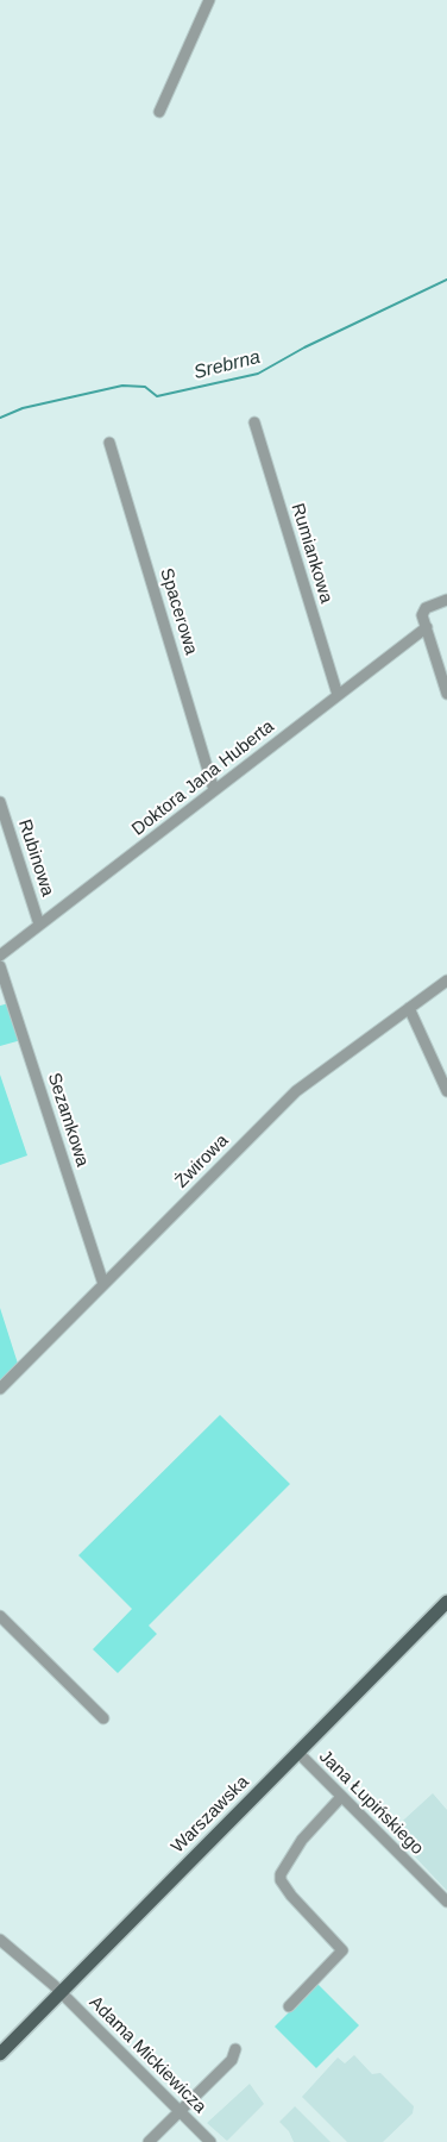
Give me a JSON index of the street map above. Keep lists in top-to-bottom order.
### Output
{
  "streets": {
    "main road": ["Warszawska"],
    "street": [
      "Rumiankowa",
      "Spacerowa",
      "Doktora Jana Huberta",
      "Rubinowa",
      "Sezamkowa",
      "Żwirowa",
      "Jana Łupińskiego",
      "Adama Mickiewicza"
    ]
  },
  "crossings": [
    ["Rumiankowa", "Doktora Jana Huberta"],
    ["Spacerowa", "Doktora Jana Huberta"],
    ["Doktora Jana Huberta", "Rubinowa"],
    ["Sezamkowa", "Żwirowa"],
    ["Jana Łupińskiego", "Warszawska"],
    ["Warszawska", "Adama Mickiewicza"]
  ],
  "water": ["Srebrna"]
}
